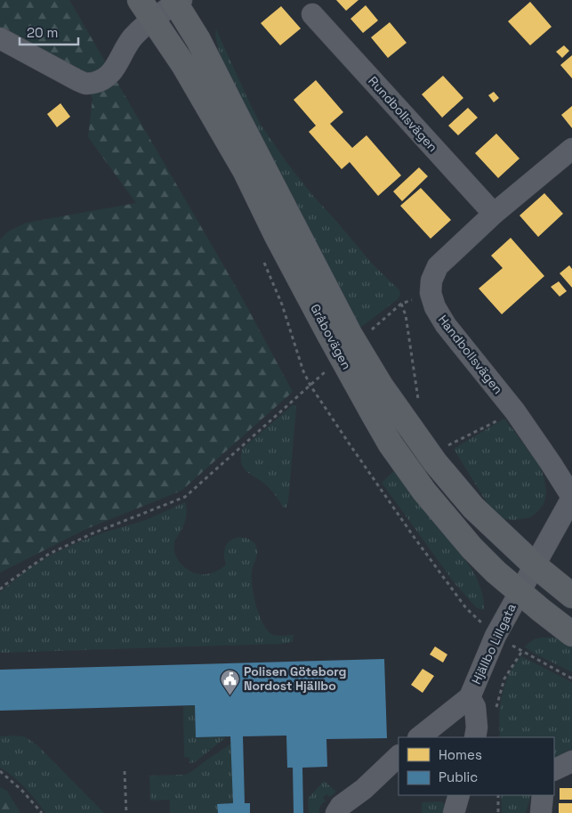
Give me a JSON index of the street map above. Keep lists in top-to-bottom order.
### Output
{
  "streets": {
    "main road": ["Gråbovägen"],
    "street": ["Rundbollsvägen", "Handbollsvägen", "Hjällbo Lillgata"]
  },
  "crossings": [
    ["Gråbovägen", "Hjällbo Lillgata"],
    ["Handbollsvägen", "Hjällbo Lillgata"]
  ],
  "places": {
    "public building": ["Polisen Göteborg Nordost Hjällbo"]
  },
  "legend": ["Homes", "Public"],
  "scale_bar": "20 m"
}
